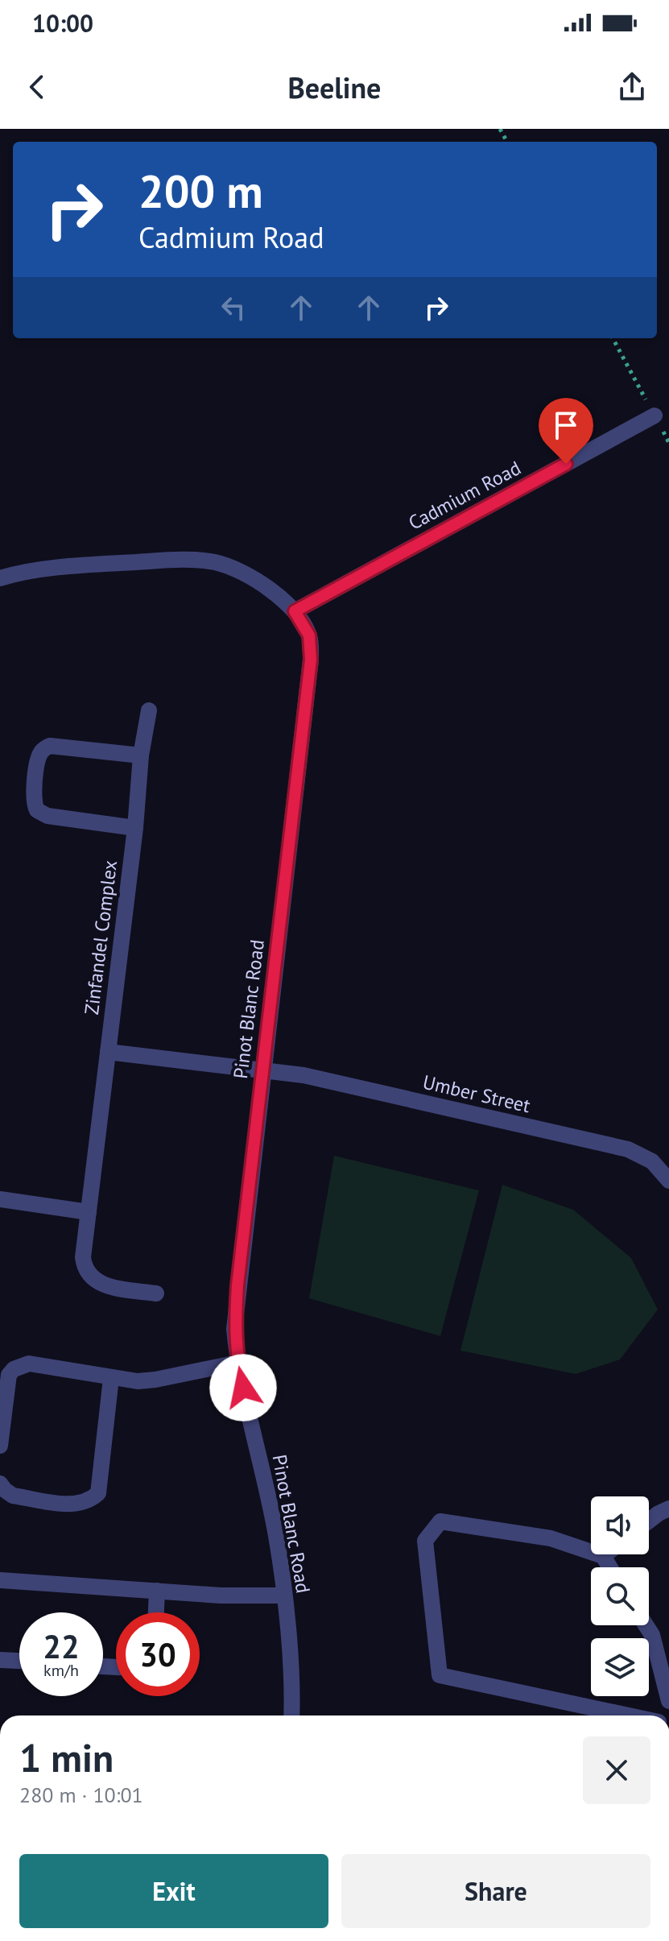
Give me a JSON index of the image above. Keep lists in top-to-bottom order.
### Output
{
  "streets": {
    "street": [
      "Cadmium Road",
      "Zinfandel Complex",
      "Pinot Blanc Road",
      "Umber Street"
    ]
  },
  "crossings": [
    ["Cadmium Road", "Pinot Blanc Road"],
    ["Pinot Blanc Road", "Umber Street"]
  ],
  "page": {
    "status": "10:00",
    "header": "Beeline",
    "turn": ["200 m", "Cadmium Road"],
    "speed": "22 km/h",
    "limit": "30",
    "heading": ["1 min", "280 m · 10:01"],
    "buttons": ["Exit", "Share"]
  }
}
